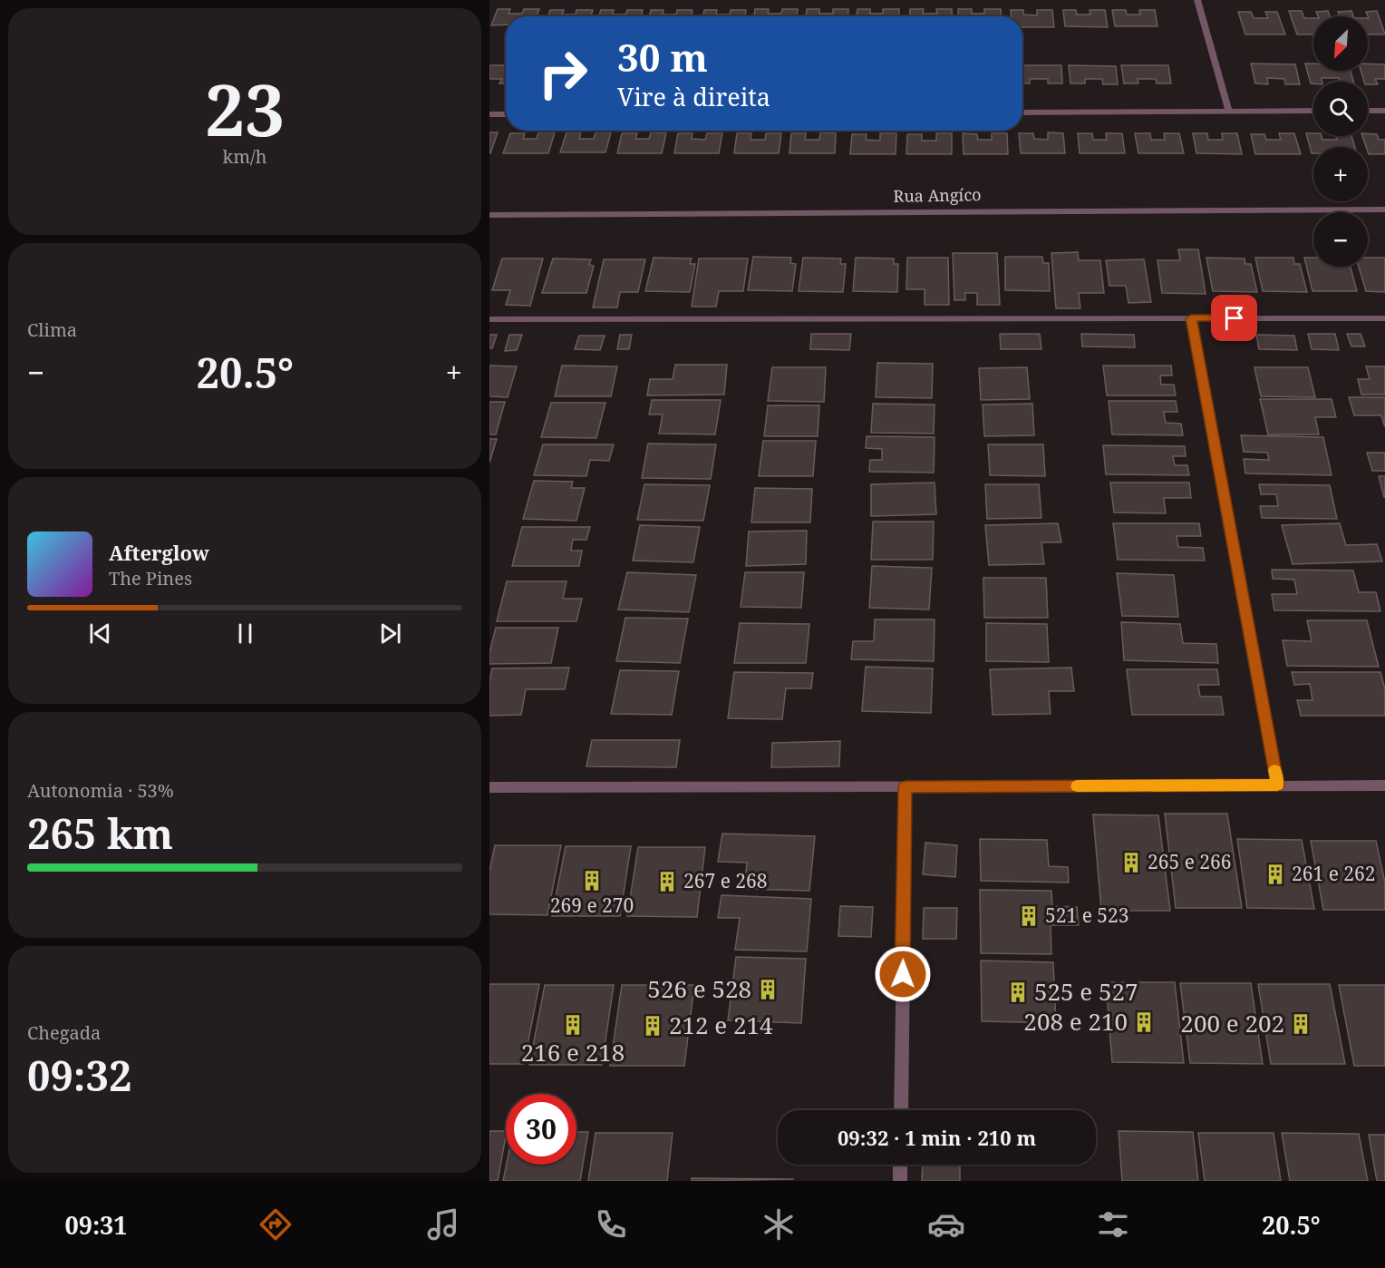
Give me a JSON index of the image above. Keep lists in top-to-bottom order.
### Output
{
  "streets": {
    "street": ["Rua Angíco"]
  },
  "places": {
    "building": [
      "265 e 266",
      "261 e 262",
      "269 e 270",
      "267 e 268",
      "521 e 523",
      "526 e 528",
      "525 e 527",
      "208 e 210",
      "200 e 202",
      "216 e 218",
      "212 e 214"
    ]
  },
  "north": "bottom left",
  "page": {
    "tile": [
      ["23", "km/h"],
      "Clima",
      ["Autonomia · 53%", "265 km"],
      ["Chegada", "09:32"]
    ],
    "map_buttons": ["+", "−"],
    "turn": ["30 m", "Vire à direita"],
    "heat": ["−", "20.5°", "+"],
    "song": ["Afterglow", "The Pines"],
    "limit": "30",
    "trip": "09:32 · 1 min · 210 m",
    "tabs": ["09:31", "20.5°"]
  }
}
